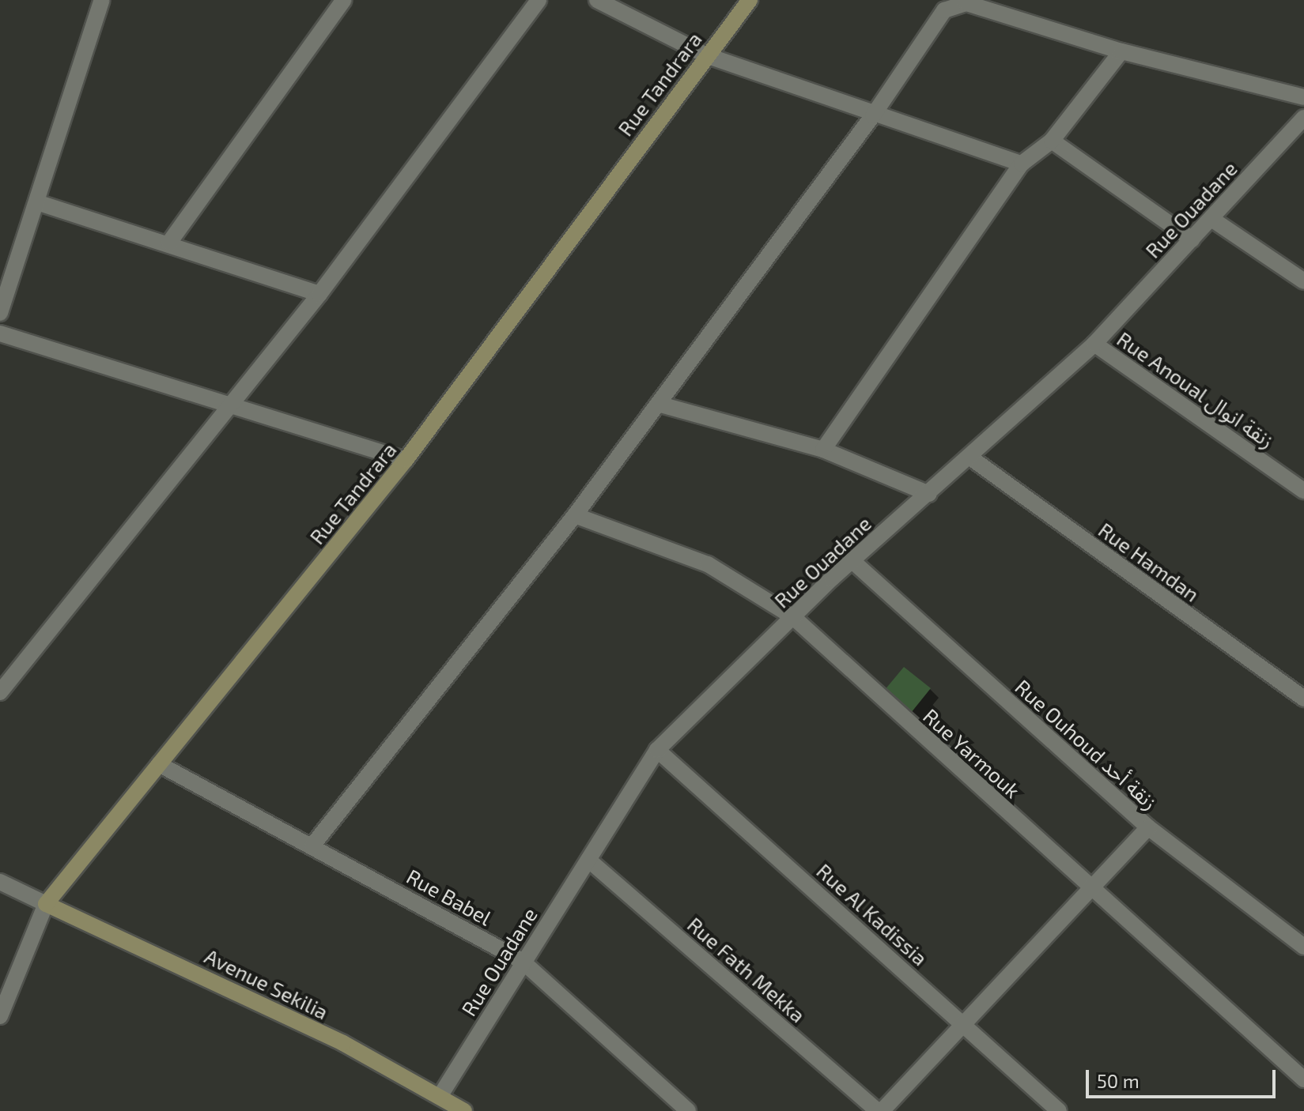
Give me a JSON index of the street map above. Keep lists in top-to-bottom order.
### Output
{
  "streets": {
    "main road": ["Rue Tandrara", "Avenue Sekilia"],
    "street": [
      "Rue Ouadane",
      "Rue Anoual زنقة انوال",
      "Rue Hamdan",
      "Rue Ouhoud زنقة أحد",
      "Rue Yarmouk",
      "Rue Babel",
      "Rue Al Kadissia",
      "Rue Fath Mekka"
    ]
  },
  "crossings": [
    ["Rue Tandrara", "Rue Babel"],
    ["Rue Tandrara", "Avenue Sekilia"],
    ["Rue Ouadane", "Rue Anoual زنقة انوال"],
    ["Rue Ouadane", "Rue Hamdan"],
    ["Rue Ouadane", "Rue Ouhoud زنقة أحد"],
    ["Rue Ouadane", "Rue Yarmouk"],
    ["Rue Ouadane", "Rue Babel"],
    ["Rue Ouadane", "Rue Al Kadissia"],
    ["Rue Ouadane", "Rue Fath Mekka"],
    ["Rue Ouadane", "Avenue Sekilia"]
  ],
  "scale_bar": "50 m"
}
